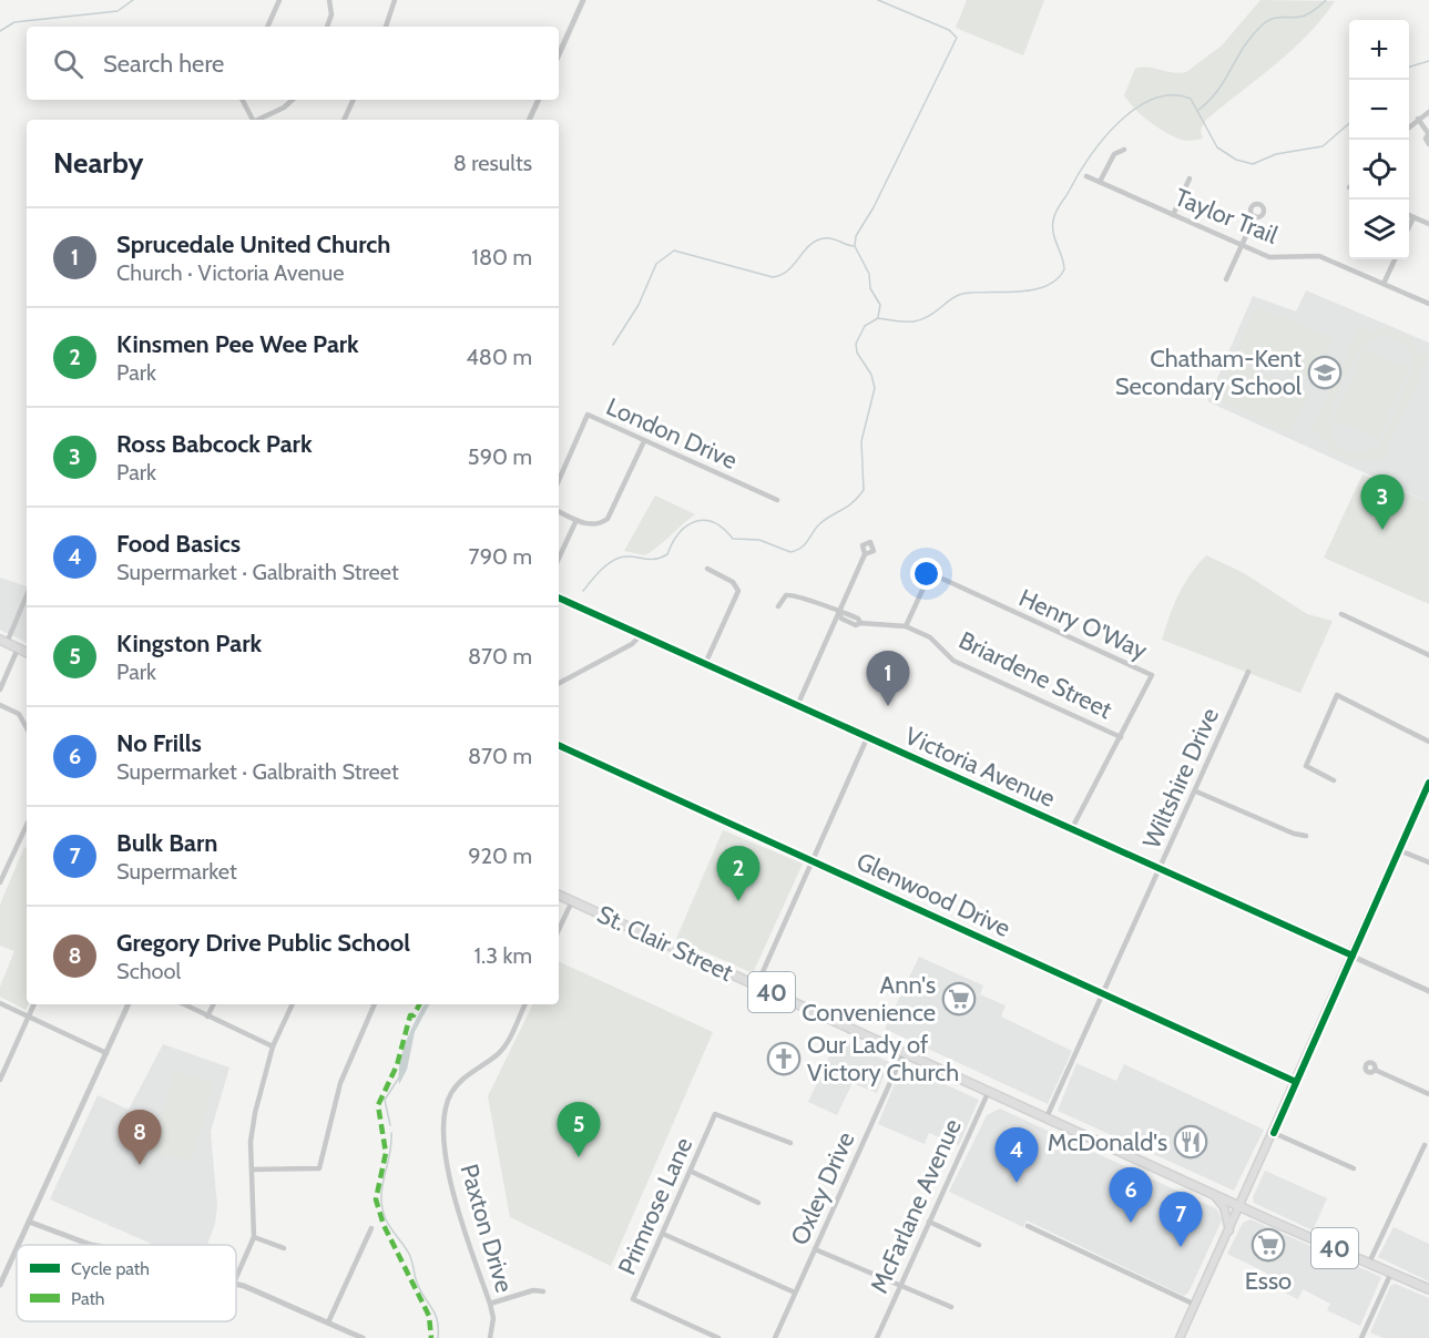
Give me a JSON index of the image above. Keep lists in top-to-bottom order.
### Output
{
  "streets": {
    "main road": ["St. Clair Street", "40"],
    "street": [
      "Taylor Trail",
      "London Drive",
      "Henry O'Way",
      "Briardene Street",
      "Victoria Avenue",
      "Wiltshire Drive",
      "Glenwood Drive",
      "Oxley Drive",
      "Primrose Lane",
      "McFarlane Avenue",
      "Paxton Drive"
    ]
  },
  "crossings": [
    ["Henry O'Way", "Briardene Street"],
    ["Henry O'Way", "Victoria Avenue"],
    ["Victoria Avenue", "Wiltshire Drive"],
    ["Wiltshire Drive", "Glenwood Drive"],
    ["Wiltshire Drive", "St. Clair Street"],
    ["St. Clair Street", "Oxley Drive"],
    ["St. Clair Street", "McFarlane Avenue"]
  ],
  "places": {
    "school or university": ["Chatham-Kent Secondary School"],
    "supermarket": ["Ann's Convenience", "Esso"],
    "church": ["Our Lady of Victory Church"],
    "restaurant": ["McDonald's"]
  },
  "legend": ["Cycle path", "Path"],
  "page": {
    "map_buttons": ["+", "−"],
    "search": "Search here",
    "heading": ["Nearby", "8 results"],
    "list": [
      {
        "mark": "1",
        "name": "Sprucedale United Church",
        "note": "Church · Victoria Avenue",
        "value": "180 m"
      },
      {
        "mark": "2",
        "name": "Kinsmen Pee Wee Park",
        "note": "Park",
        "value": "480 m"
      },
      {
        "mark": "3",
        "name": "Ross Babcock Park",
        "note": "Park",
        "value": "590 m"
      },
      {
        "mark": "4",
        "name": "Food Basics",
        "note": "Supermarket · Galbraith Street",
        "value": "790 m"
      },
      {
        "mark": "5",
        "name": "Kingston Park",
        "note": "Park",
        "value": "870 m"
      },
      {
        "mark": "6",
        "name": "No Frills",
        "note": "Supermarket · Galbraith Street",
        "value": "870 m"
      },
      {
        "mark": "7",
        "name": "Bulk Barn",
        "note": "Supermarket",
        "value": "920 m"
      },
      {
        "mark": "8",
        "name": "Gregory Drive Public School",
        "note": "School",
        "value": "1.3 km"
      }
    ],
    "pins": [
      "3",
      "1",
      "2",
      "5",
      "8",
      "4",
      "6",
      "7"
    ]
  }
}
